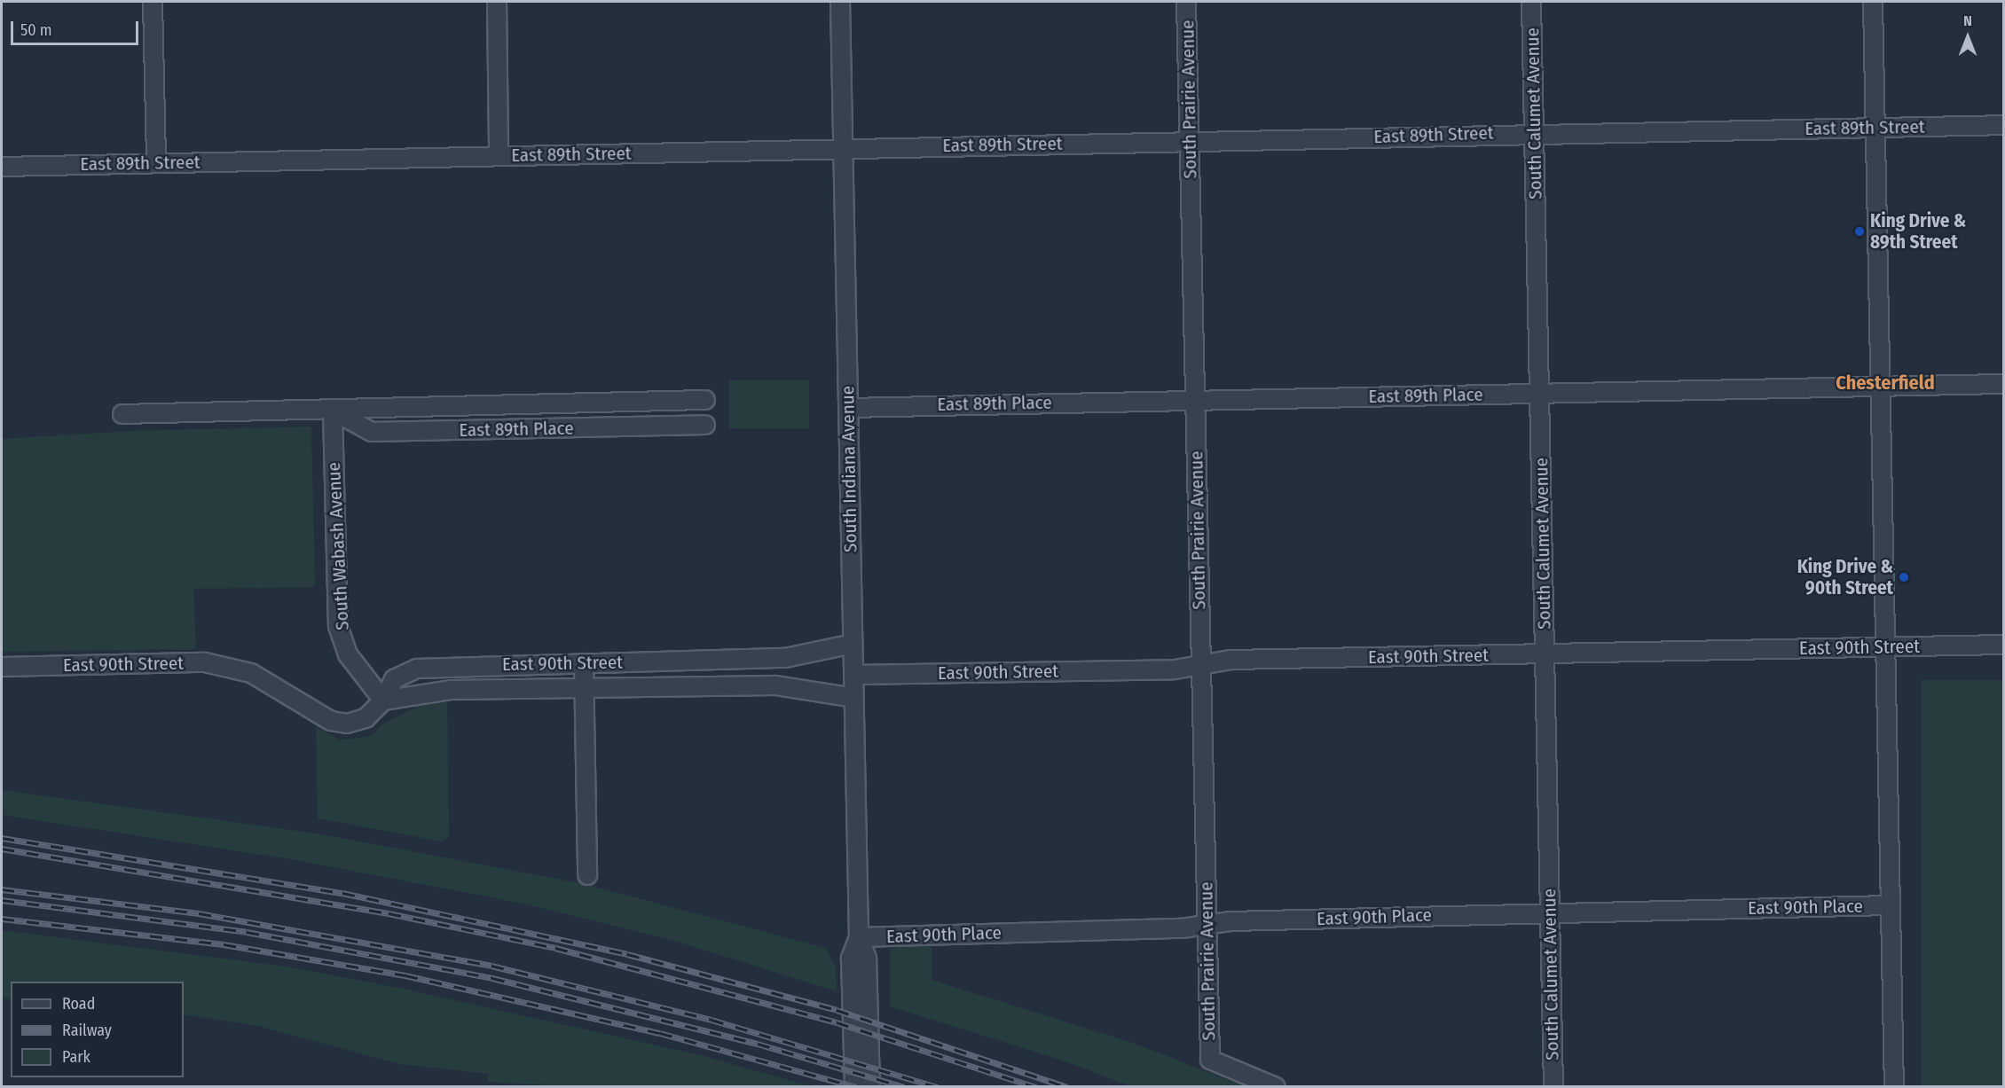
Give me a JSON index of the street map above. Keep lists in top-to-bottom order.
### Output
{
  "streets": {
    "street": [
      "South Prairie Avenue",
      "South Calumet Avenue",
      "East 89th Street",
      "East 89th Place",
      "South Indiana Avenue",
      "South Wabash Avenue",
      "East 90th Street",
      "East 90th Place"
    ]
  },
  "crossings": [
    ["South Prairie Avenue", "East 89th Street"],
    ["South Prairie Avenue", "East 89th Place"],
    ["South Prairie Avenue", "East 90th Street"],
    ["South Prairie Avenue", "East 90th Place"],
    ["South Calumet Avenue", "East 89th Street"],
    ["South Calumet Avenue", "East 89th Place"],
    ["South Calumet Avenue", "East 90th Street"],
    ["South Calumet Avenue", "East 90th Place"],
    ["East 89th Street", "South Indiana Avenue"],
    ["East 89th Place", "South Indiana Avenue"],
    ["East 89th Place", "South Wabash Avenue"],
    ["South Indiana Avenue", "East 90th Street"],
    ["South Indiana Avenue", "East 90th Place"],
    ["South Wabash Avenue", "East 90th Street"]
  ],
  "districts": ["Chesterfield"],
  "places": ["King Drive & 89th Street", "King Drive & 90th Street"],
  "legend": ["Road", "Railway", "Park"],
  "scale_bar": "50 m",
  "north": "top"
}
